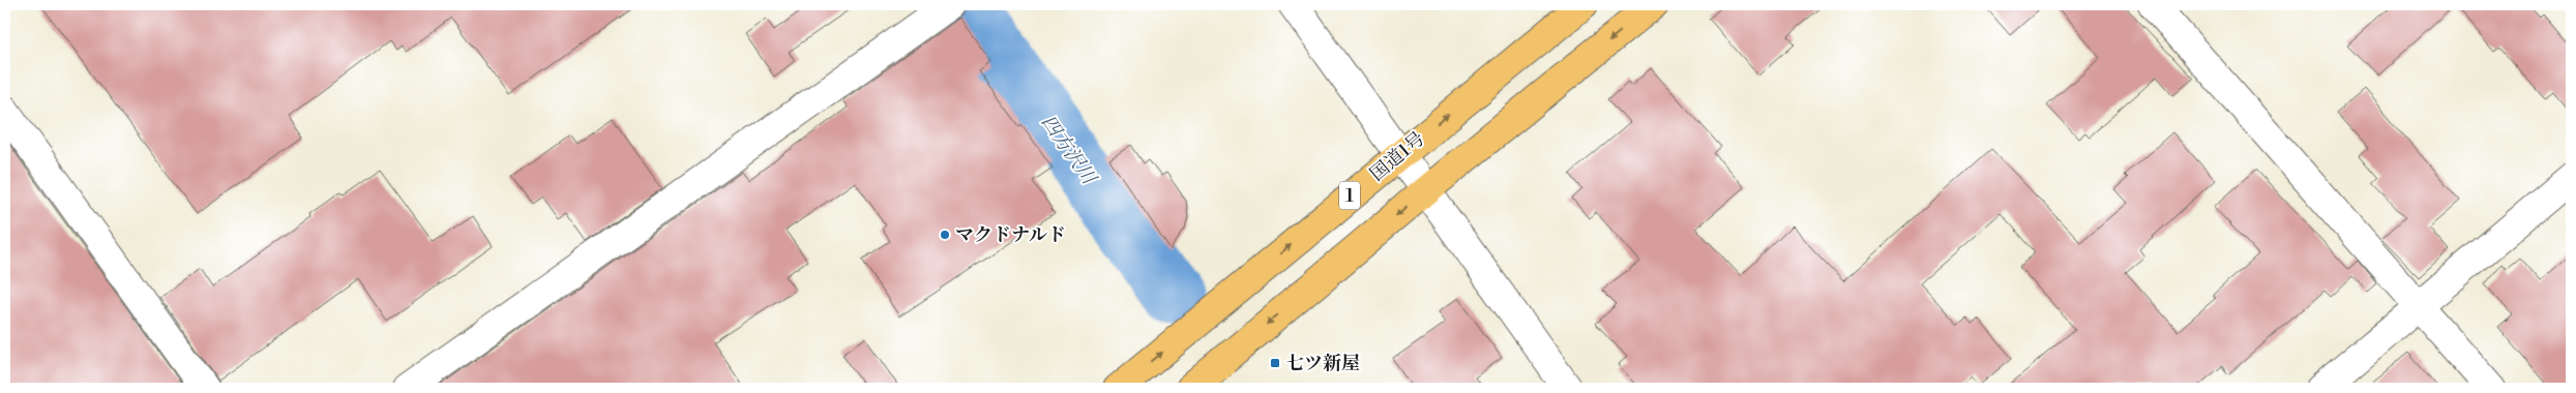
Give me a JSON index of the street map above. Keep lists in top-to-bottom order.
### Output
{
  "streets": {
    "highway": ["国道1号", "1"]
  },
  "water": ["四方沢川"],
  "places": {
    "other": ["マクドナルド"],
    "transit": ["七ツ新屋"]
  }
}
